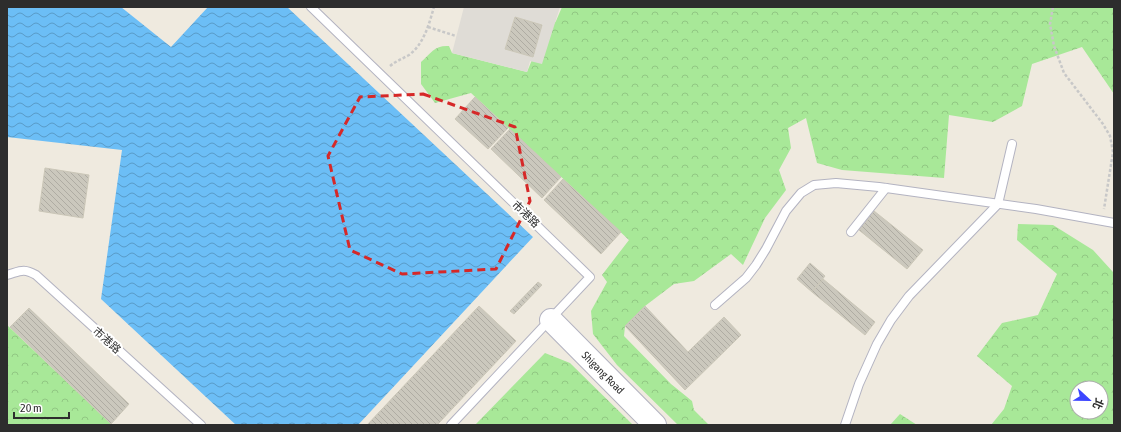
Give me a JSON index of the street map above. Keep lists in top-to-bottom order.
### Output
{
  "streets": {
    "street": ["Shigang Road"],
    "lane": ["市港路"]
  },
  "crossings": [
    ["市港路", "Shigang Road"]
  ],
  "scale_bar": "20 m",
  "north": "right"
}
